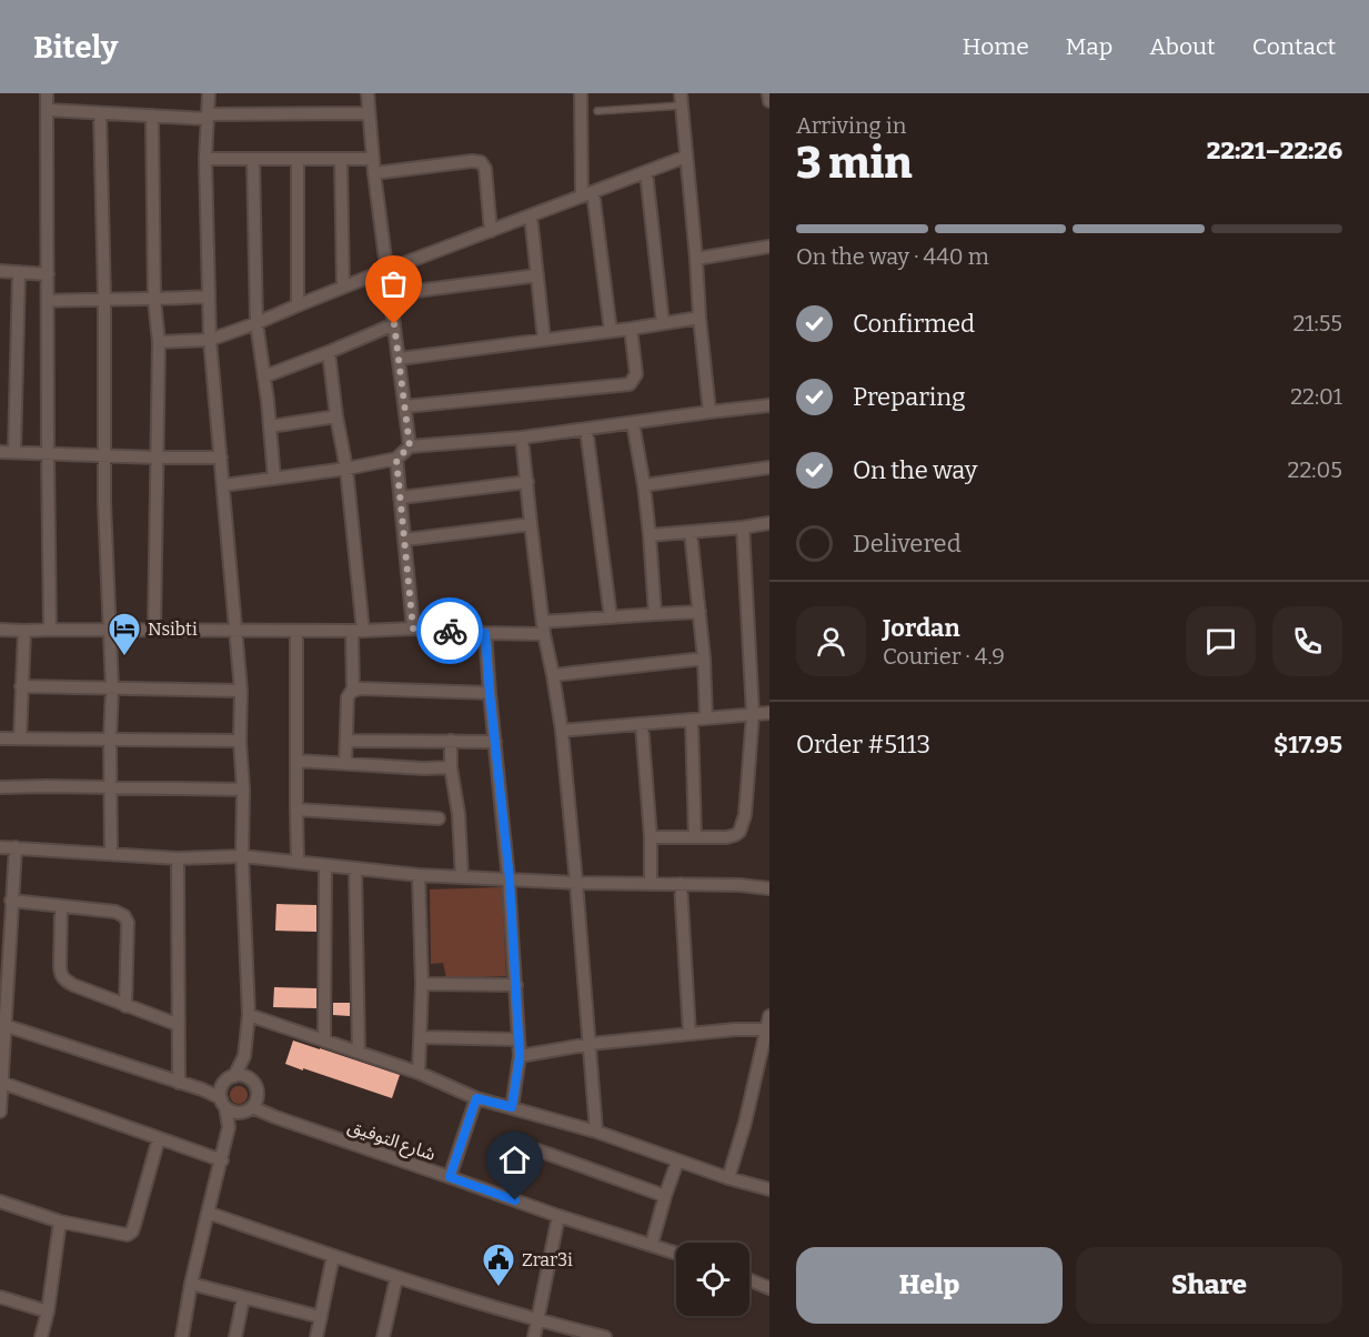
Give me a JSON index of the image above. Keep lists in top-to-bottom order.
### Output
{
  "streets": {
    "street": ["شارع التوفيق"]
  },
  "places": {
    "hotel": ["Nsibti"],
    "public building": ["Zrar3i"]
  },
  "page": {
    "header": "Bitely",
    "nav": [
      "Home",
      "Map",
      "About",
      "Contact"
    ],
    "heading": ["3 min", "Arriving in", "22:21–22:26"],
    "panel": [
      "Jordan",
      "Courier · 4.9",
      "Order #5113",
      "$17.95"
    ],
    "bar": "On the way · 440 m",
    "list": [
      ["Confirmed", "21:55"],
      ["Preparing", "22:01"],
      ["On the way", "22:05"],
      "Delivered"
    ],
    "buttons": ["Help", "Share"]
  }
}
